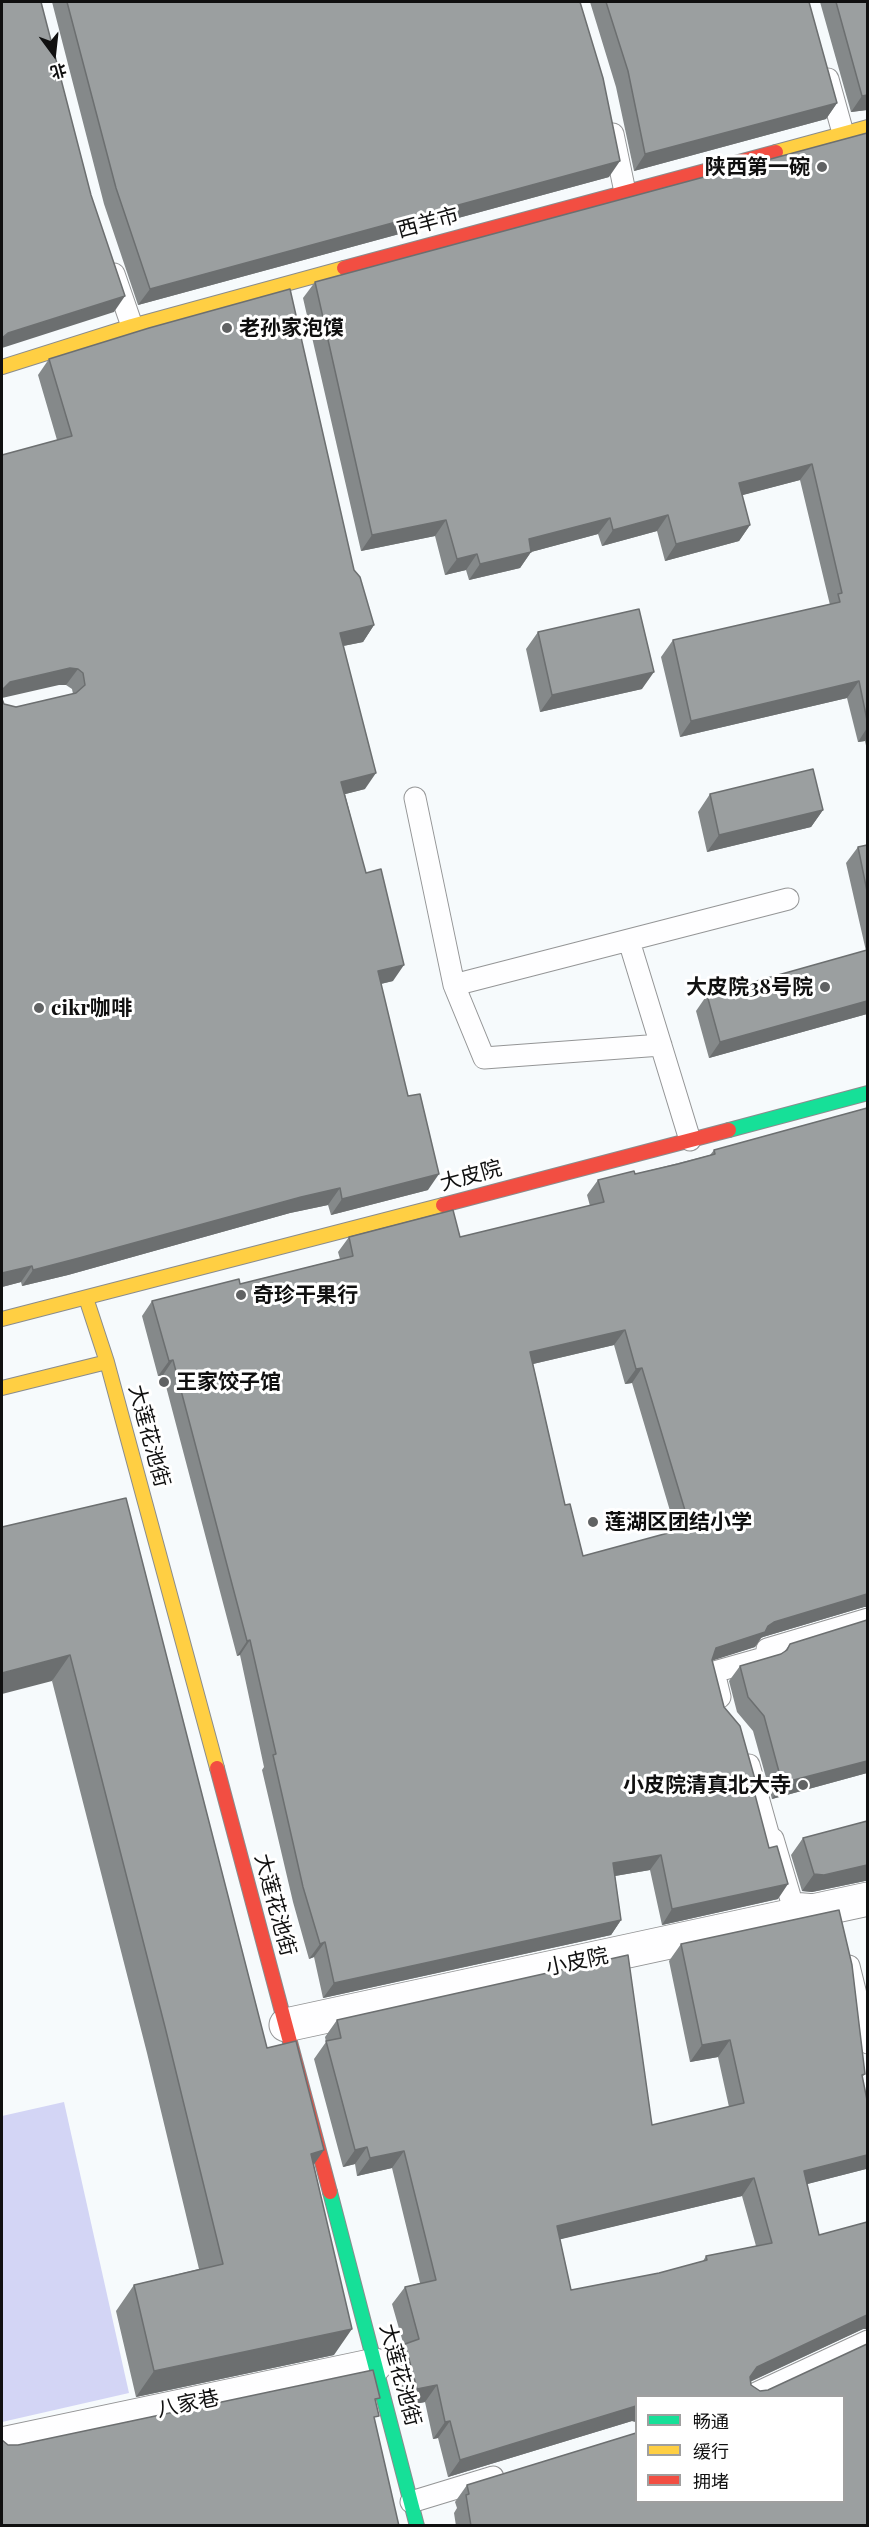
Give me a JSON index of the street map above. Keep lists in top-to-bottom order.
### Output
{
  "streets": {
    "street": [
      "西羊市",
      "大皮院",
      "大莲花池街",
      "小皮院",
      "八家巷"
    ]
  },
  "crossings": [
    ["大皮院", "大莲花池街"],
    ["大莲花池街", "小皮院"],
    ["大莲花池街", "八家巷"]
  ],
  "places": [
    "陕西第一碗",
    "老孙家泡馍",
    "大皮院38号院",
    "cikr咖啡",
    "奇珍干果行",
    "王家饺子馆",
    "莲湖区团结小学",
    "小皮院清真北大寺"
  ],
  "legend": ["畅通", "缓行", "拥堵"],
  "north": "bottom"
}
